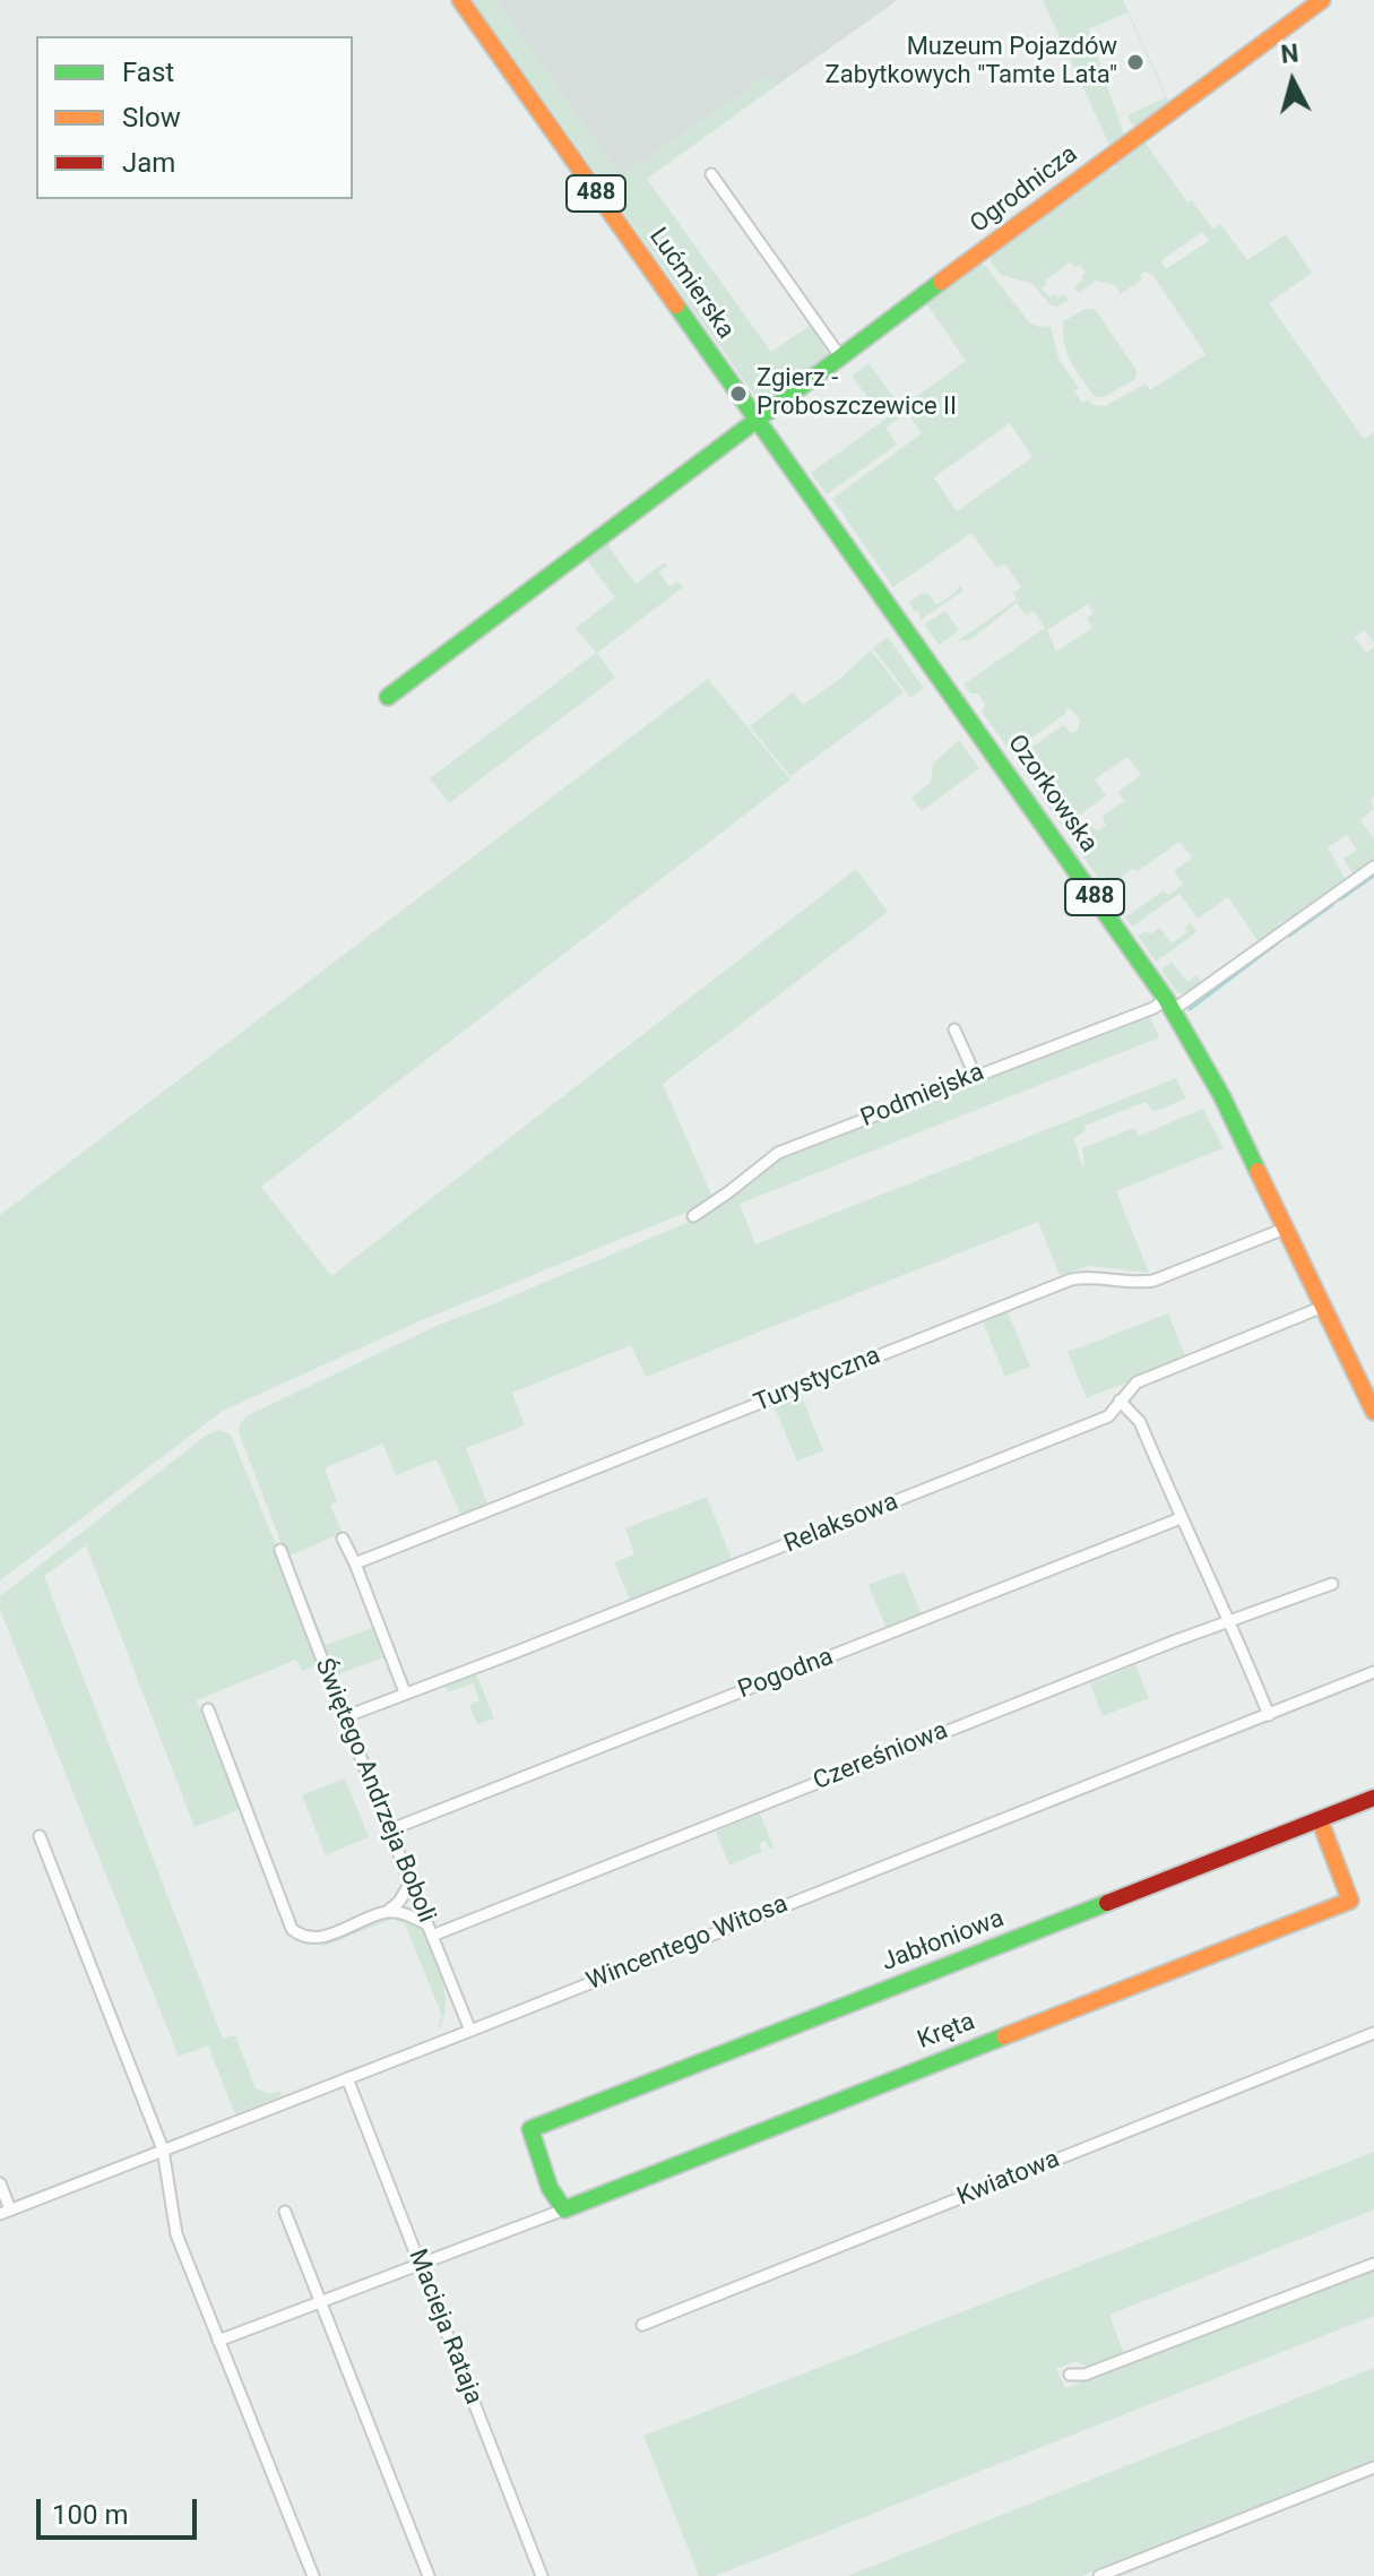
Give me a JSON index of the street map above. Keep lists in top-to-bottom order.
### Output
{
  "streets": {
    "street": [
      "Ogrodnicza",
      "488",
      "Lućmierska",
      "Ozorkowska",
      "Podmiejska",
      "Turystyczna",
      "Relaksowa",
      "Pogodna",
      "Czereśniowa",
      "Świętego Andrzeja Boboli",
      "Jabłoniowa",
      "Wincentego Witosa",
      "Kręta",
      "Kwiatowa",
      "Macieja Rataja"
    ]
  },
  "crossings": [
    ["Ogrodnicza", "Lućmierska"],
    ["Ogrodnicza", "Ozorkowska"],
    ["Lućmierska", "Ozorkowska"],
    ["Ozorkowska", "Podmiejska"],
    ["Ozorkowska", "Turystyczna"],
    ["Ozorkowska", "Relaksowa"],
    ["Relaksowa", "Świętego Andrzeja Boboli"],
    ["Pogodna", "Świętego Andrzeja Boboli"],
    ["Czereśniowa", "Świętego Andrzeja Boboli"],
    ["Świętego Andrzeja Boboli", "Wincentego Witosa"],
    ["Jabłoniowa", "Kręta"],
    ["Wincentego Witosa", "Macieja Rataja"]
  ],
  "places": ["Muzeum Pojazdów Zabytkowych \"Tamte Lata\"", "Zgierz - Proboszczewice II"],
  "legend": ["Fast", "Slow", "Jam"],
  "scale_bar": "100 m",
  "north": "top"
}
